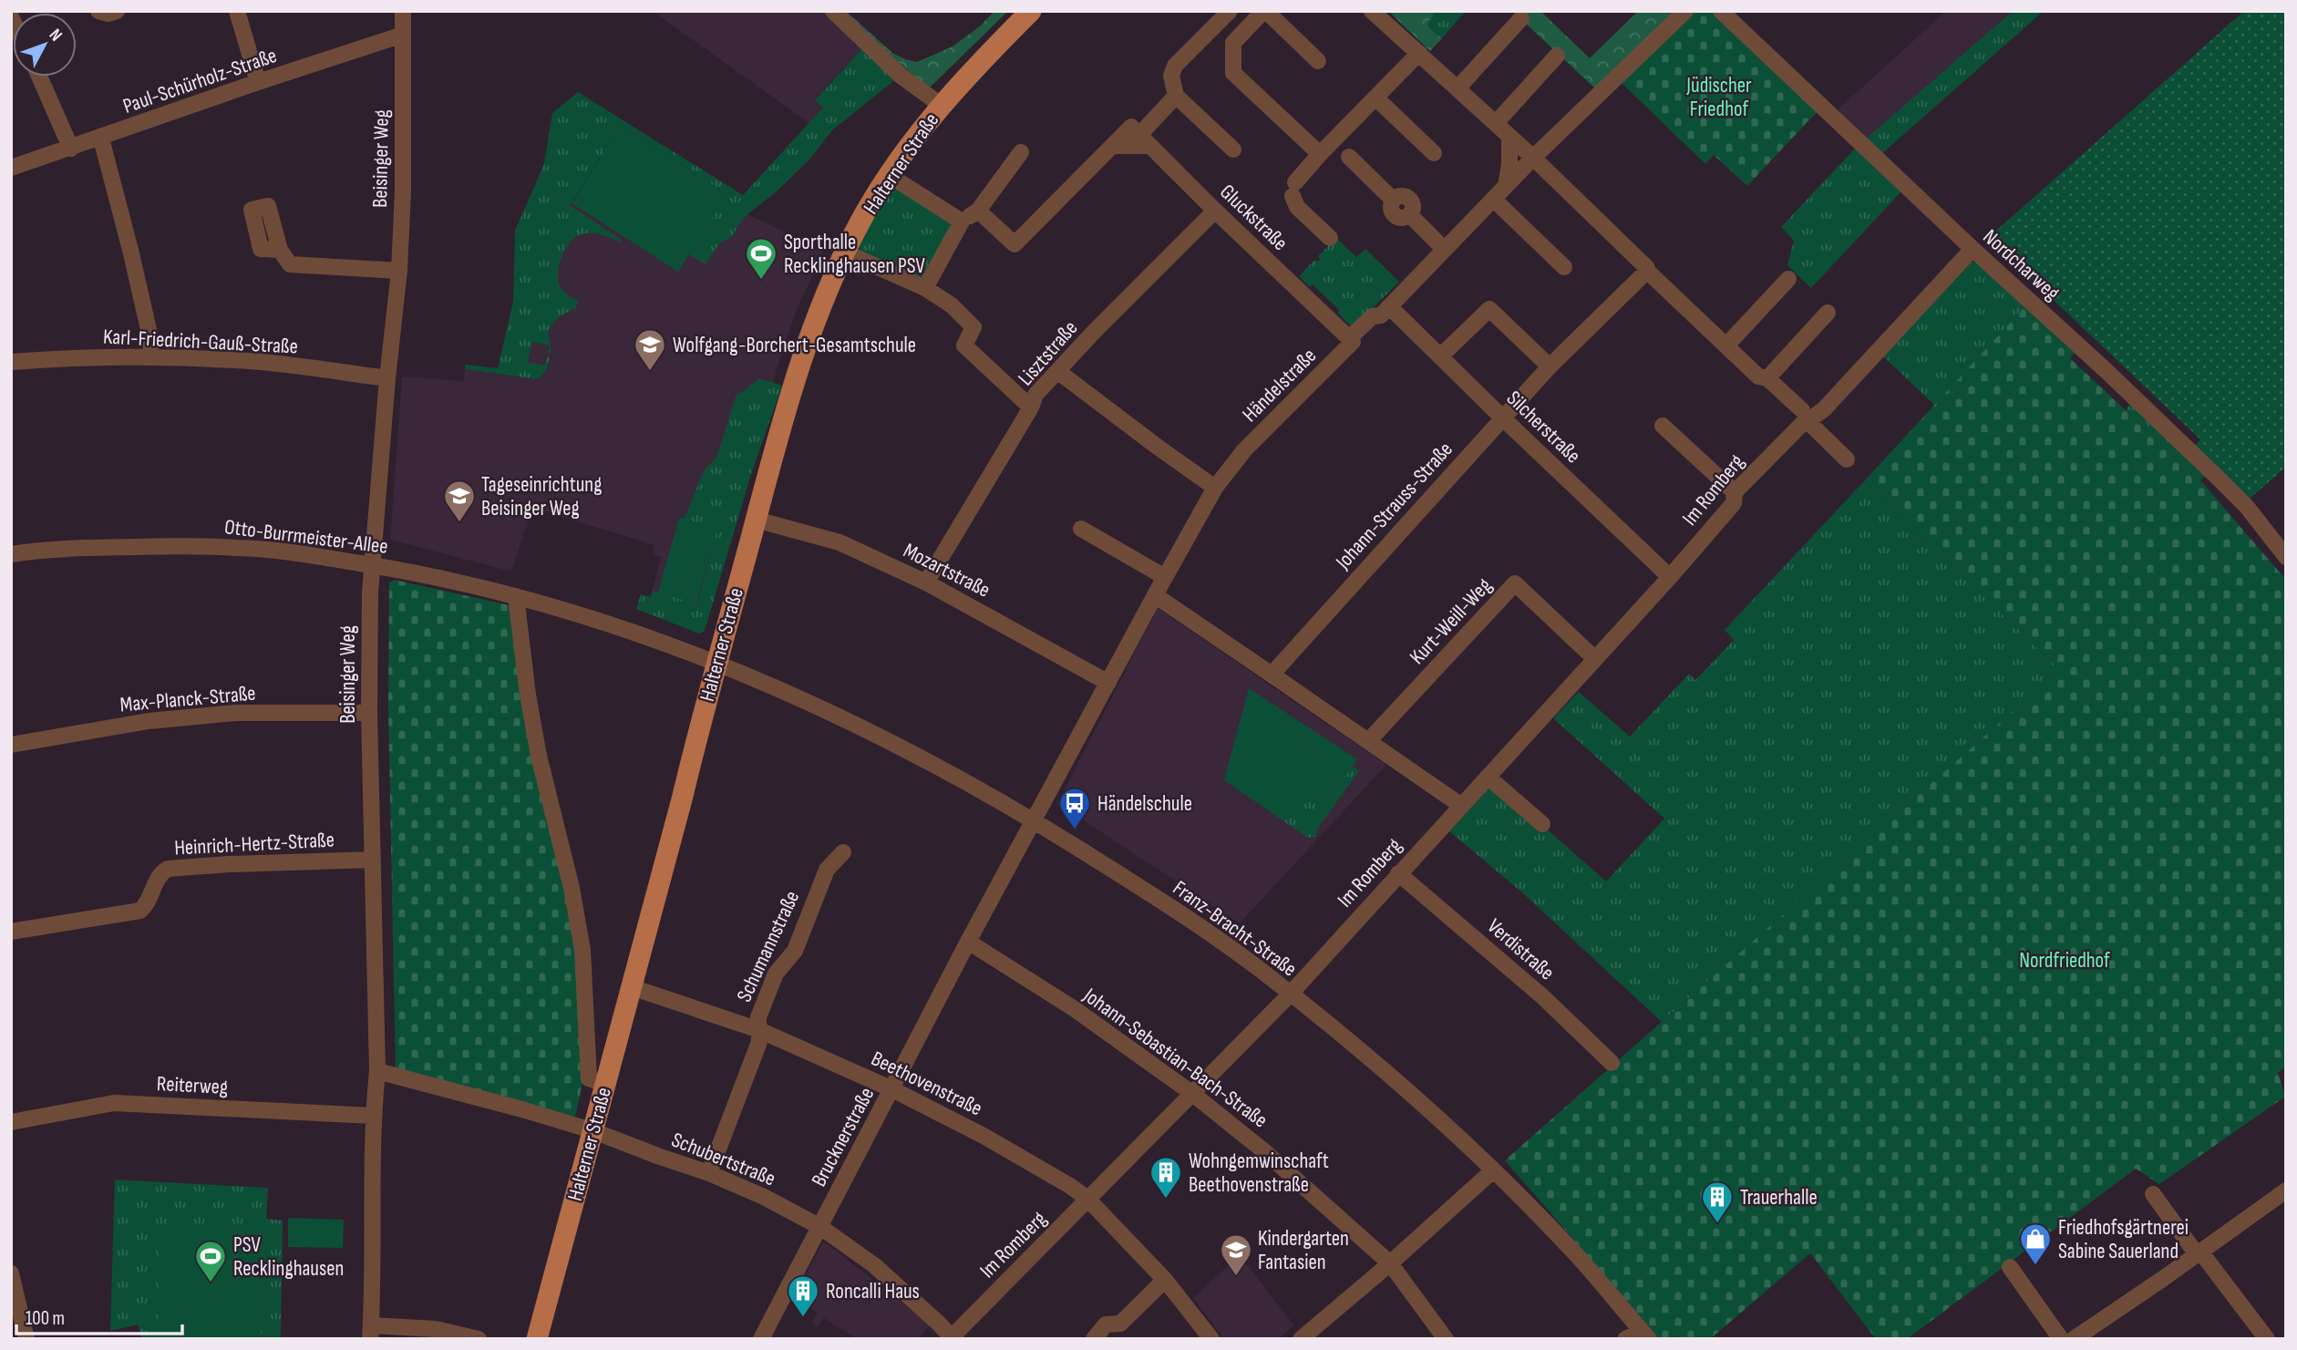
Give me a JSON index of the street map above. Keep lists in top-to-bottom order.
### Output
{
  "streets": {
    "main road": ["Halterner Straße"],
    "street": [
      "Paul-Schürholz-Straße",
      "Beisinger Weg",
      "Gluckstraße",
      "Nordcharweg",
      "Karl-Friedrich-Gauß-Straße",
      "Lisztstraße",
      "Händelstraße",
      "Silcherstraße",
      "Im Romberg",
      "Johann-Strauss-Straße",
      "Otto-Burrmeister-Allee",
      "Mozartstraße",
      "Kurt-Weill-Weg",
      "Max-Planck-Straße",
      "Heinrich-Hertz-Straße",
      "Franz-Bracht-Straße",
      "Schumannstraße",
      "Verdistraße",
      "Johann-Sebastian-Bach-Straße",
      "Beethovenstraße",
      "Reiterweg",
      "Brucknerstraße",
      "Schubertstraße"
    ]
  },
  "crossings": [
    ["Paul-Schürholz-Straße", "Beisinger Weg"],
    ["Beisinger Weg", "Karl-Friedrich-Gauß-Straße"],
    ["Beisinger Weg", "Otto-Burrmeister-Allee"],
    ["Beisinger Weg", "Max-Planck-Straße"],
    ["Beisinger Weg", "Heinrich-Hertz-Straße"],
    ["Beisinger Weg", "Reiterweg"],
    ["Beisinger Weg", "Schubertstraße"],
    ["Halterner Straße", "Otto-Burrmeister-Allee"],
    ["Halterner Straße", "Mozartstraße"],
    ["Halterner Straße", "Franz-Bracht-Straße"],
    ["Halterner Straße", "Beethovenstraße"],
    ["Halterner Straße", "Schubertstraße"],
    ["Gluckstraße", "Lisztstraße"],
    ["Gluckstraße", "Händelstraße"],
    ["Nordcharweg", "Im Romberg"],
    ["Lisztstraße", "Mozartstraße"],
    ["Händelstraße", "Silcherstraße"],
    ["Händelstraße", "Mozartstraße"],
    ["Händelstraße", "Franz-Bracht-Straße"],
    ["Händelstraße", "Brucknerstraße"],
    ["Silcherstraße", "Im Romberg"],
    ["Silcherstraße", "Johann-Strauss-Straße"],
    ["Im Romberg", "Kurt-Weill-Weg"],
    ["Im Romberg", "Franz-Bracht-Straße"],
    ["Im Romberg", "Verdistraße"],
    ["Im Romberg", "Johann-Sebastian-Bach-Straße"],
    ["Im Romberg", "Beethovenstraße"],
    ["Im Romberg", "Schubertstraße"],
    ["Otto-Burrmeister-Allee", "Franz-Bracht-Straße"],
    ["Franz-Bracht-Straße", "Brucknerstraße"],
    ["Schumannstraße", "Beethovenstraße"],
    ["Schumannstraße", "Schubertstraße"],
    ["Johann-Sebastian-Bach-Straße", "Brucknerstraße"],
    ["Beethovenstraße", "Brucknerstraße"],
    ["Brucknerstraße", "Schubertstraße"]
  ],
  "parks": ["Jüdischer Friedhof", "Nordfriedhof"],
  "places": {
    "sports": ["Sporthalle Recklinghausen PSV", "PSV Recklinghausen"],
    "school or university": ["Wolfgang-Borchert-Gesamtschule", "Tageseinrichtung Beisinger Weg", "Kindergarten Fantasien"],
    "bus stop": ["Händelschule"],
    "building": ["Wohngemwinschaft Beethovenstraße", "Trauerhalle", "Roncalli Haus"],
    "shop": ["Friedhofsgärtnerei Sabine Sauerland"]
  },
  "scale_bar": "100 m",
  "north": "top right"
}
